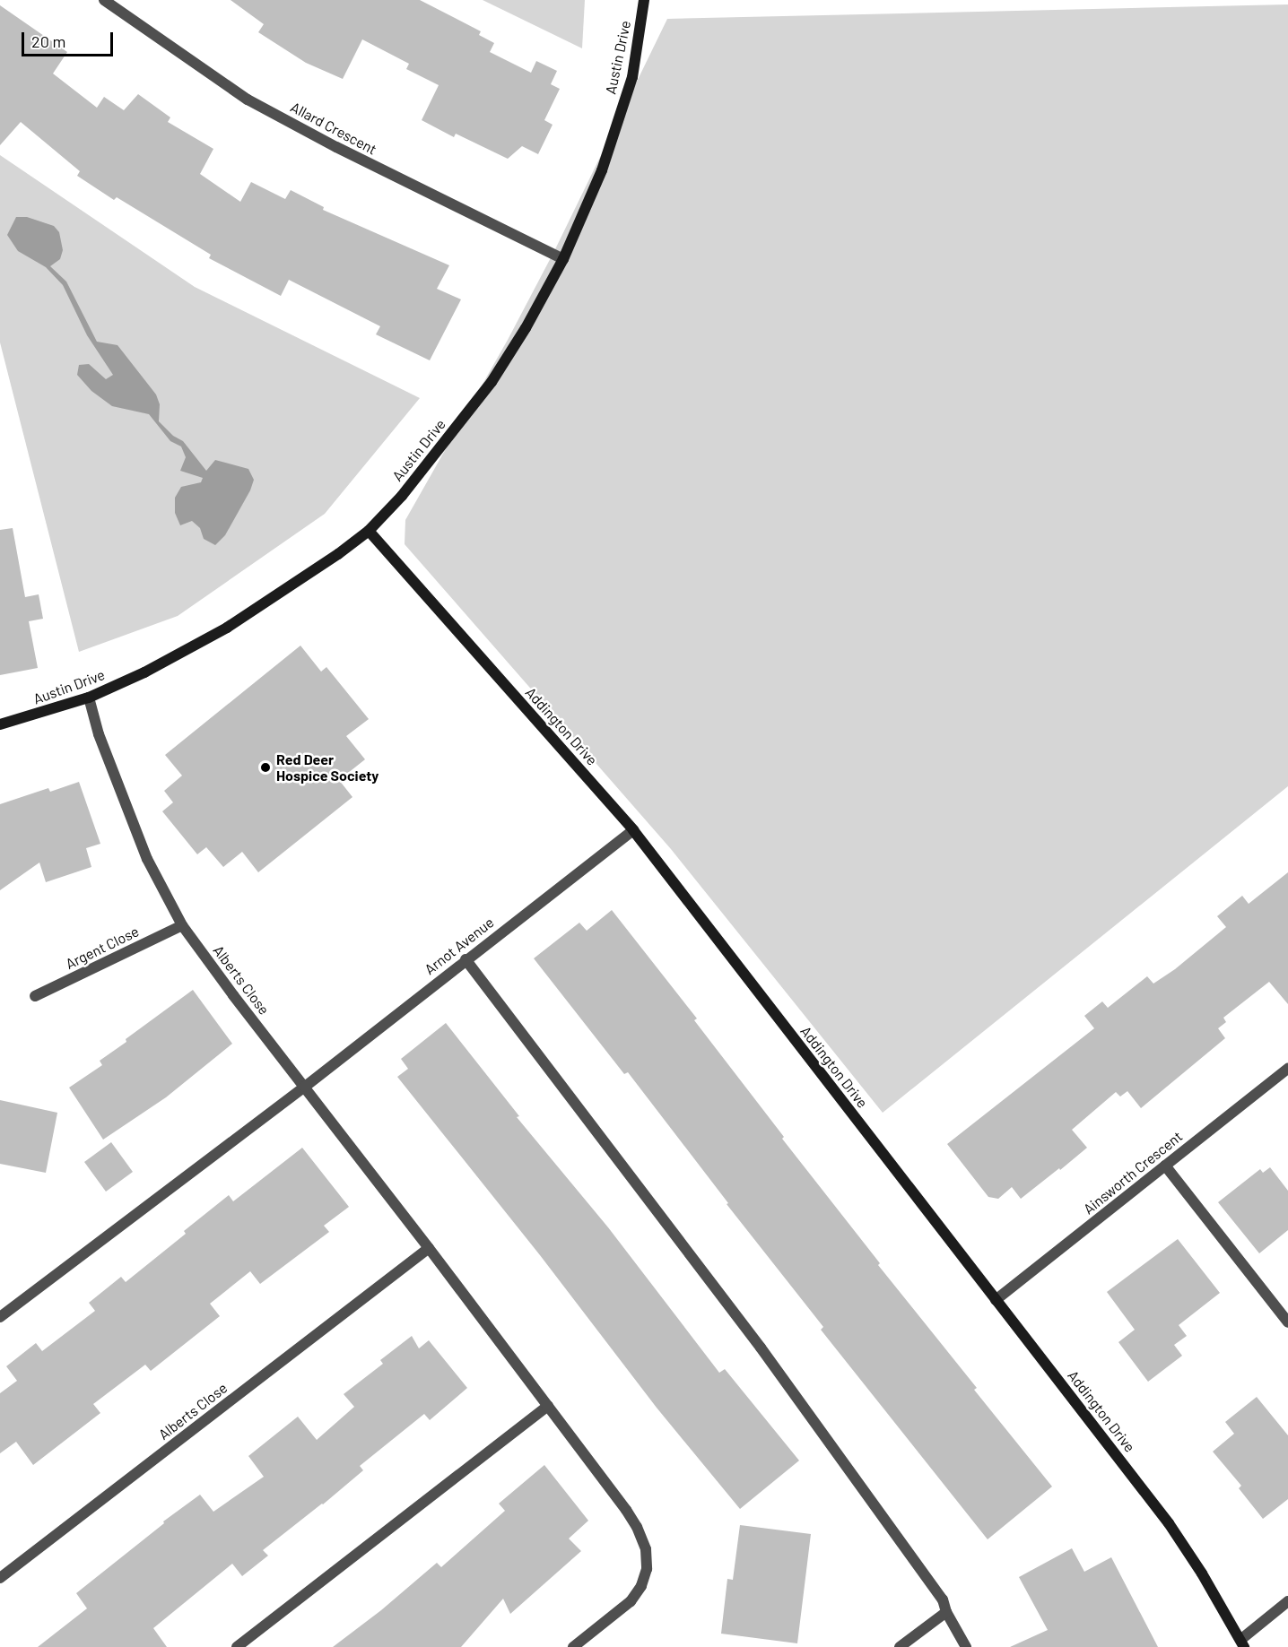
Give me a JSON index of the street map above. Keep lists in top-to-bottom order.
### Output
{
  "streets": {
    "street": [
      "Austin Drive",
      "Allard Crescent",
      "Addington Drive",
      "Arnot Avenue",
      "Argent Close",
      "Alberts Close",
      "Ainsworth Crescent"
    ]
  },
  "crossings": [
    ["Austin Drive", "Allard Crescent"],
    ["Austin Drive", "Addington Drive"],
    ["Austin Drive", "Alberts Close"],
    ["Addington Drive", "Arnot Avenue"],
    ["Addington Drive", "Ainsworth Crescent"],
    ["Arnot Avenue", "Alberts Close"],
    ["Argent Close", "Alberts Close"]
  ],
  "places": ["Red Deer Hospice Society"],
  "scale_bar": "20 m"
}
